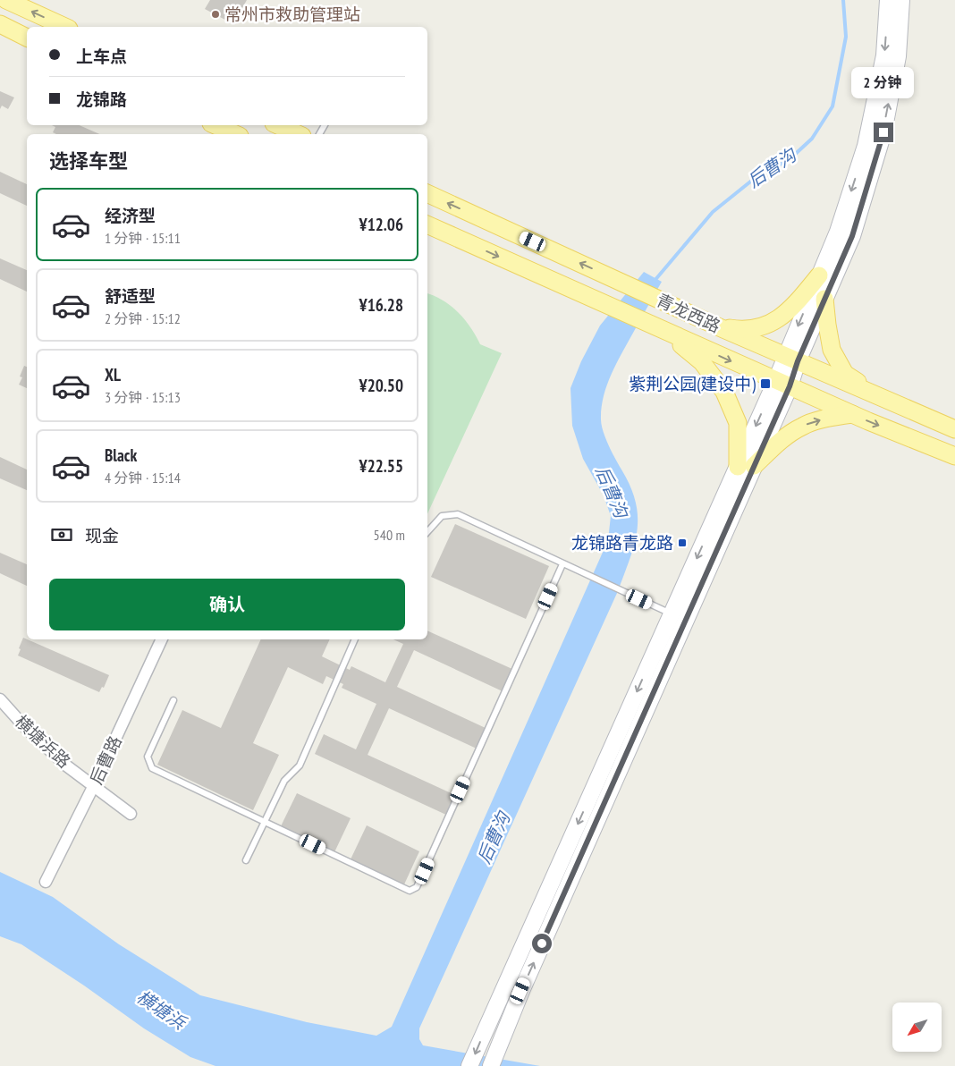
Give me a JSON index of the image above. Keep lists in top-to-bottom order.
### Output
{
  "streets": {
    "main road": ["青龙西路"],
    "street": ["横塘浜路", "后曹路"]
  },
  "crossings": [
    ["横塘浜路", "后曹路"]
  ],
  "water": ["后曹沟", "横塘浜"],
  "places": {
    "other": ["常州市救助管理站"],
    "transit": ["紫荆公园(建设中)", "龙锦路青龙路"]
  },
  "north": "bottom left",
  "page": {
    "banner": ["上车点", "龙锦路"],
    "bubble": "2 分钟",
    "heading": "选择车型",
    "list": [
      {
        "name": "经济型",
        "note": "1 分钟 · 15:11",
        "value": "¥12.06"
      },
      {
        "name": "舒适型",
        "note": "2 分钟 · 15:12",
        "value": "¥16.28"
      },
      {
        "name": "XL",
        "note": "3 分钟 · 15:13",
        "value": "¥20.50"
      },
      {
        "name": "Black",
        "note": "4 分钟 · 15:14",
        "value": "¥22.55"
      }
    ],
    "pay": ["现金", "540 m"],
    "buttons": "确认"
  }
}
